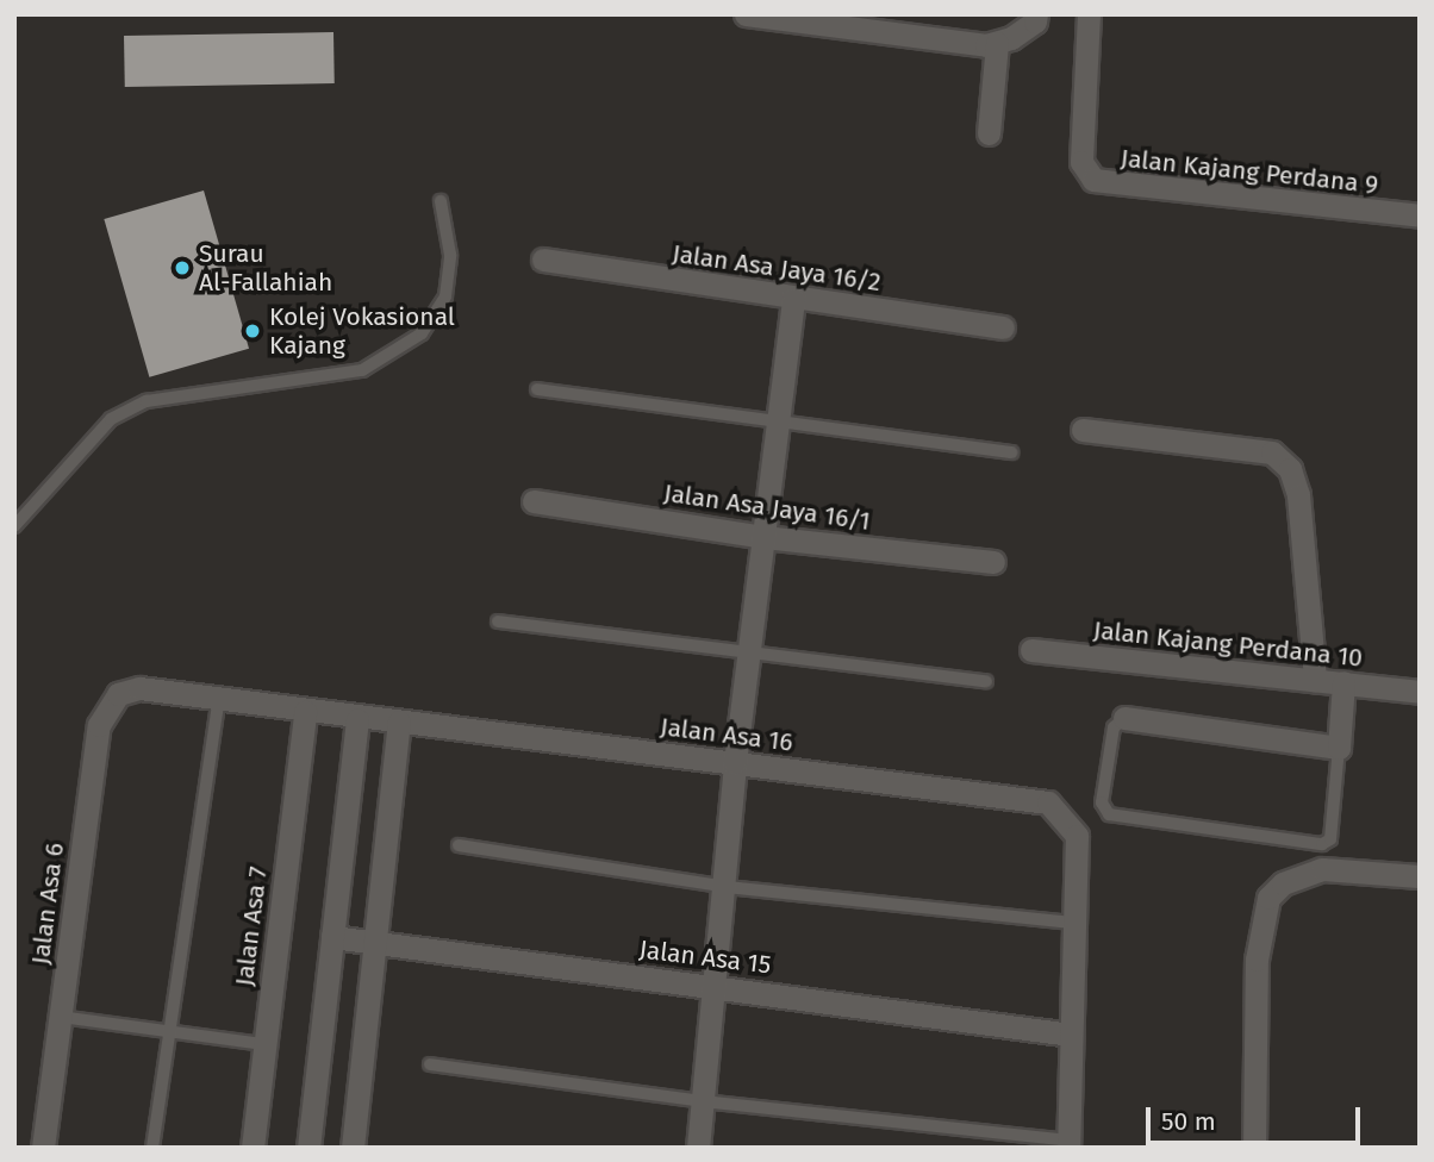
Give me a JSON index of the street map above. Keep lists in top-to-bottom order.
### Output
{
  "streets": {
    "street": [
      "Jalan Kajang Perdana 9",
      "Jalan Asa Jaya 16/2",
      "Jalan Asa Jaya 16/1",
      "Jalan Kajang Perdana 10",
      "Jalan Asa 16",
      "Jalan Asa 6",
      "Jalan Asa 7",
      "Jalan Asa 15"
    ]
  },
  "crossings": [
    ["Jalan Asa 16", "Jalan Asa 6"],
    ["Jalan Asa 16", "Jalan Asa 7"]
  ],
  "places": ["Surau Al-Fallahiah", "Kolej Vokasional Kajang"],
  "scale_bar": "50 m"
}
